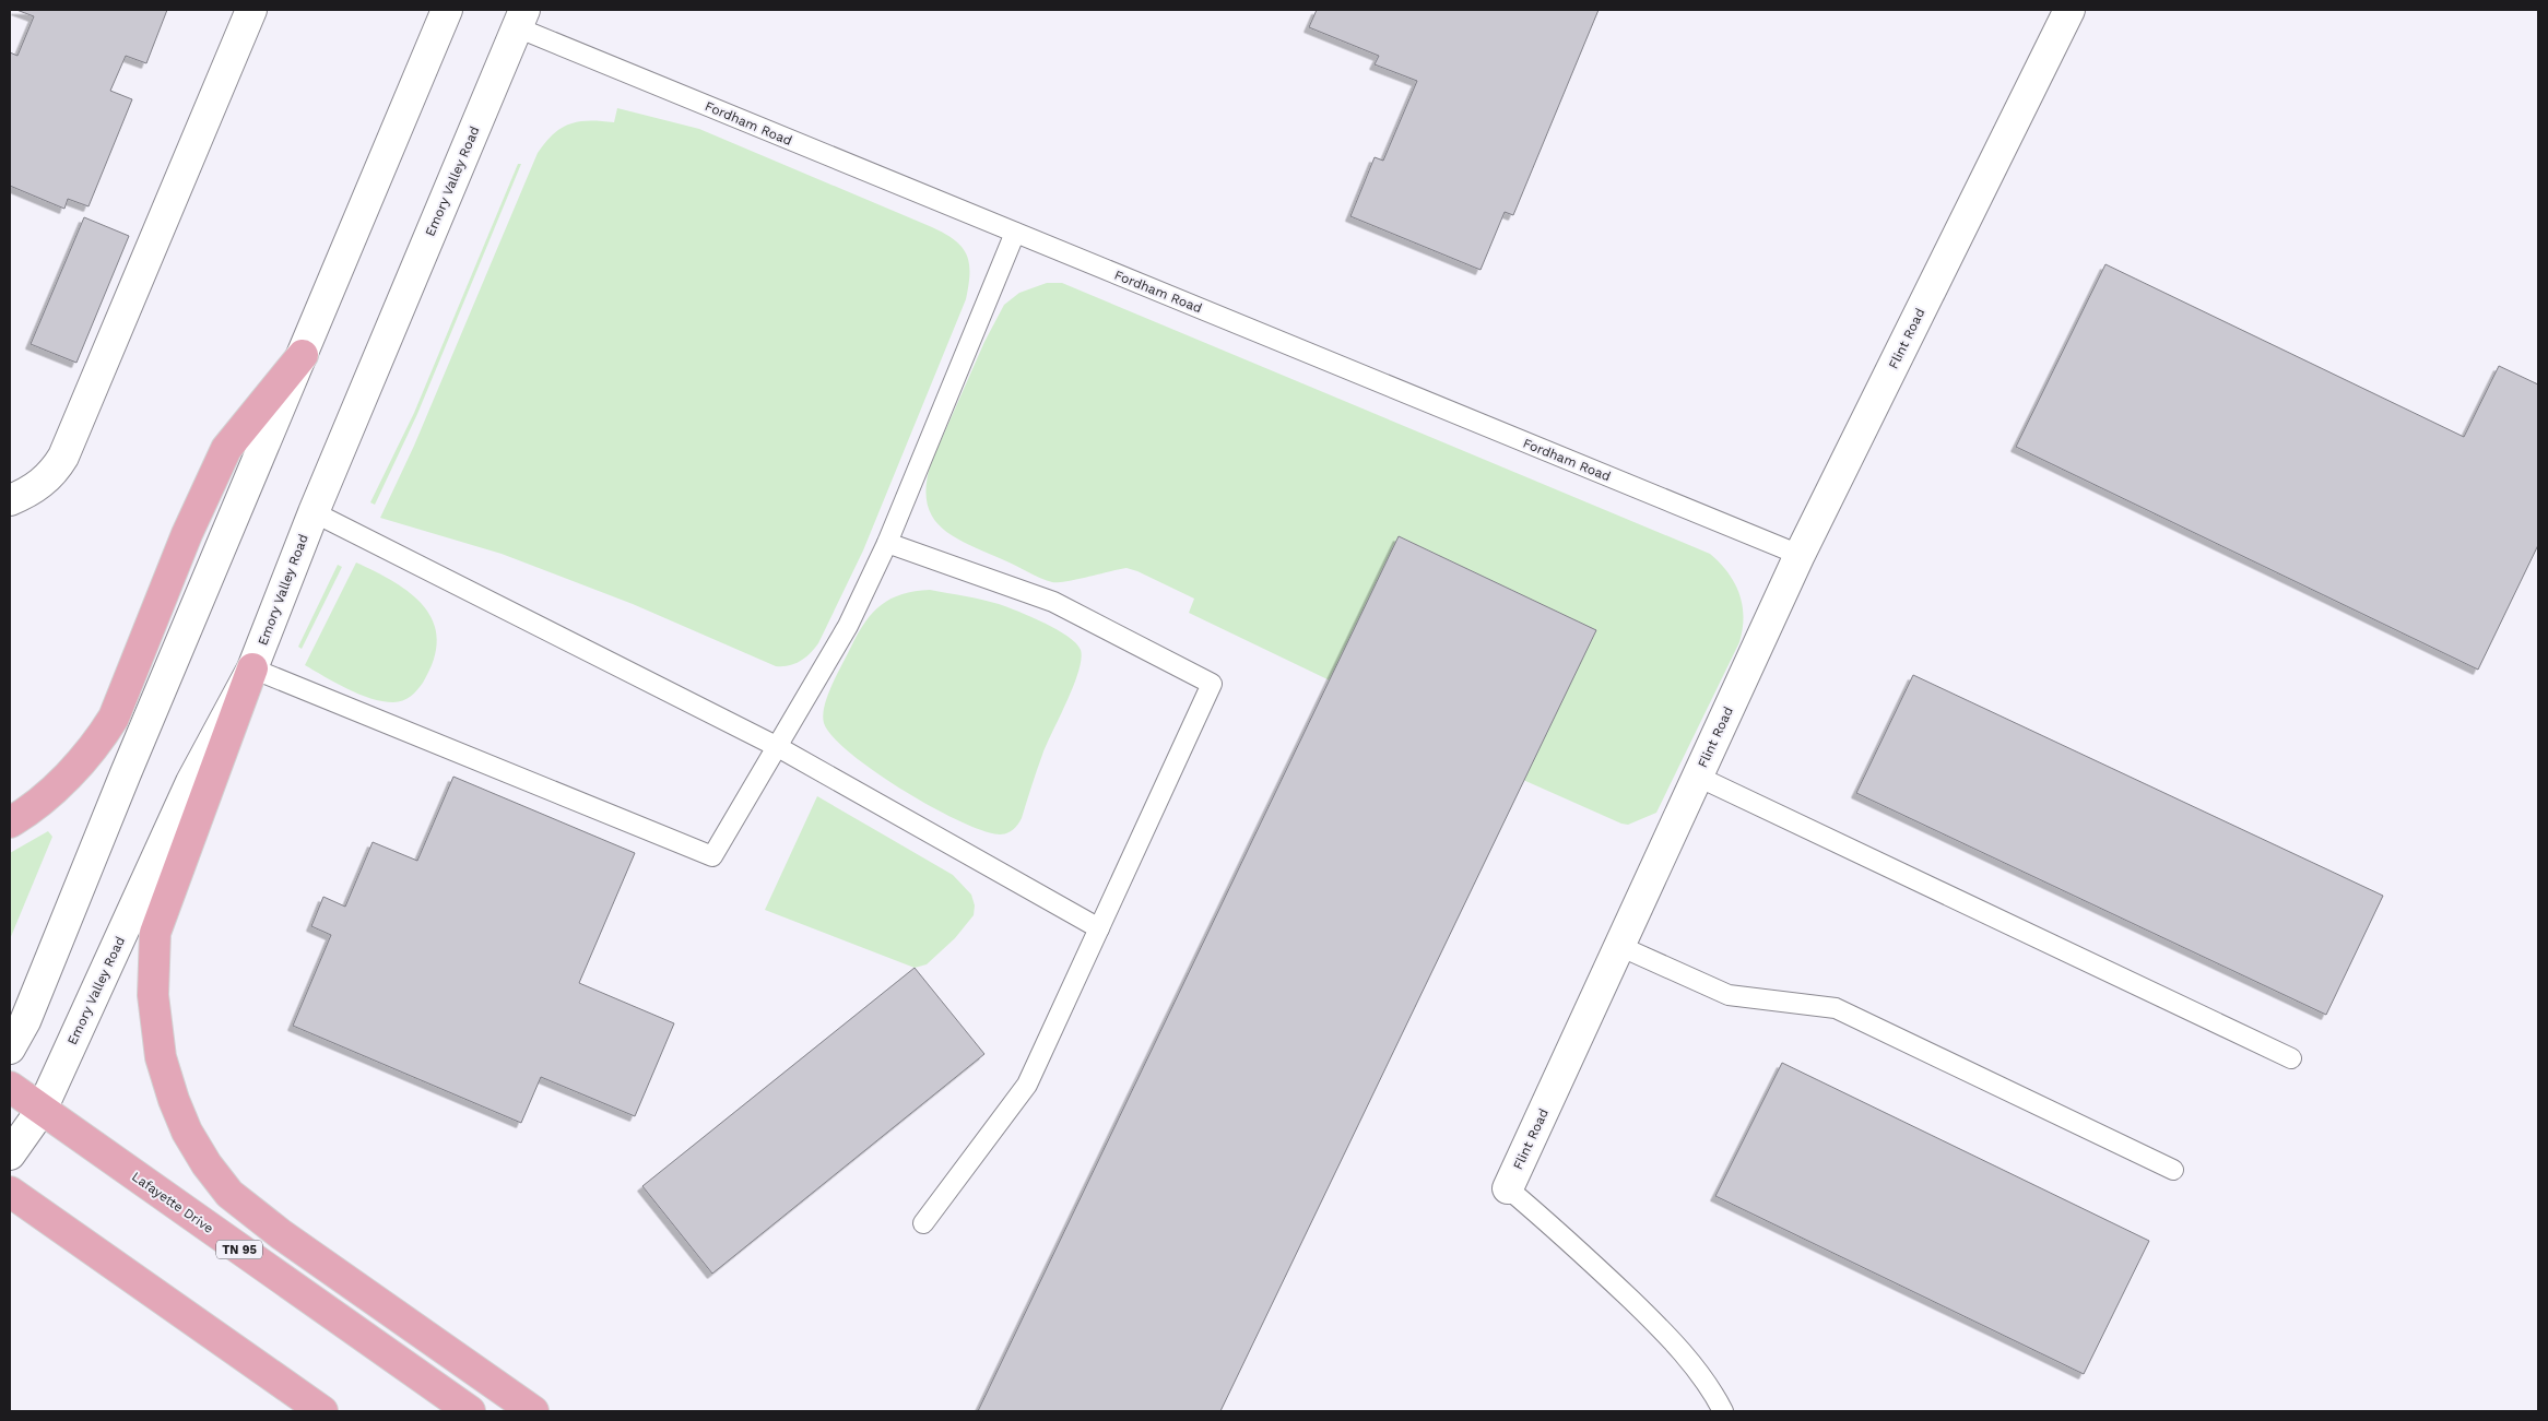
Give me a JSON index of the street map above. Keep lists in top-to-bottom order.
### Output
{
  "streets": {
    "main road": [
      "Emory Valley Road",
      "Flint Road",
      "Lafayette Drive",
      "TN 95"
    ],
    "lane": ["Fordham Road"]
  },
  "crossings": [
    ["Fordham Road", "Emory Valley Road"],
    ["Fordham Road", "Flint Road"],
    ["Emory Valley Road", "Lafayette Drive"]
  ]
}
